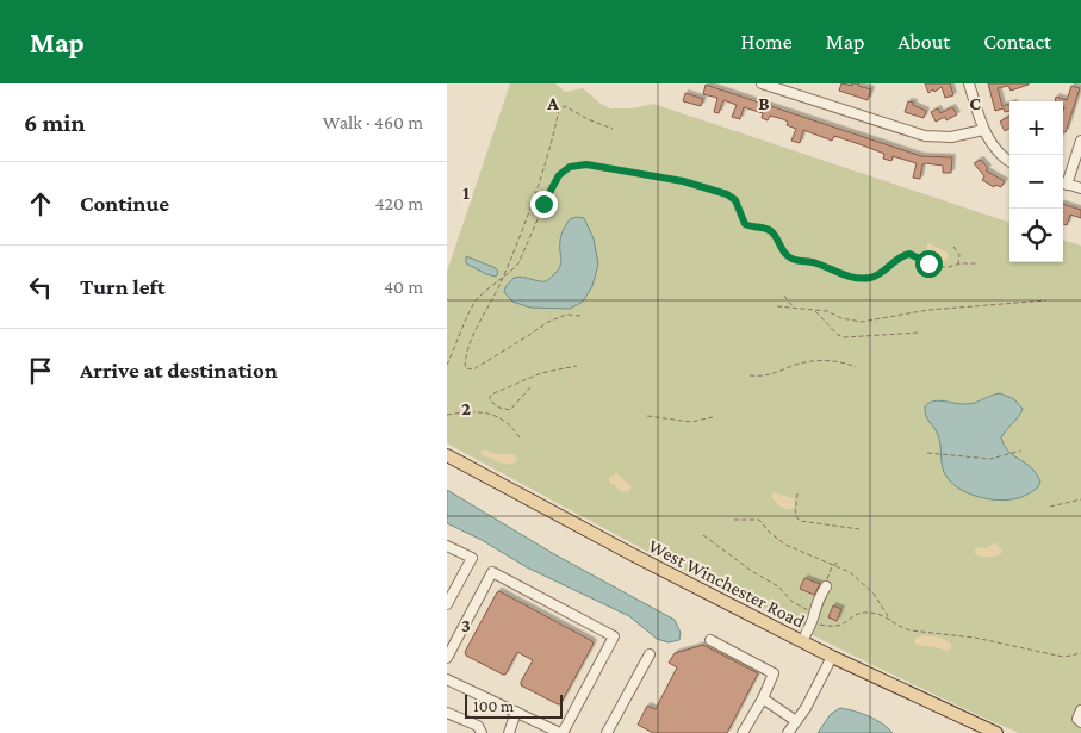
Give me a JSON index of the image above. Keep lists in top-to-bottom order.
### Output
{
  "streets": {
    "main road": ["West Winchester Road"]
  },
  "scale_bar": "100 m",
  "page": {
    "header": "Map",
    "nav": [
      "Home",
      "Map",
      "About",
      "Contact"
    ],
    "heading": ["6 min", "Walk · 460 m"],
    "map_buttons": ["+", "−"],
    "list": [
      ["Continue", "420 m"],
      ["Turn left", "40 m"],
      "Arrive at destination"
    ],
    "scale": "100 m"
  },
  "grid": {
    "columns": ["A", "B", "C"],
    "rows": ["1", "2", "3"]
  }
}
